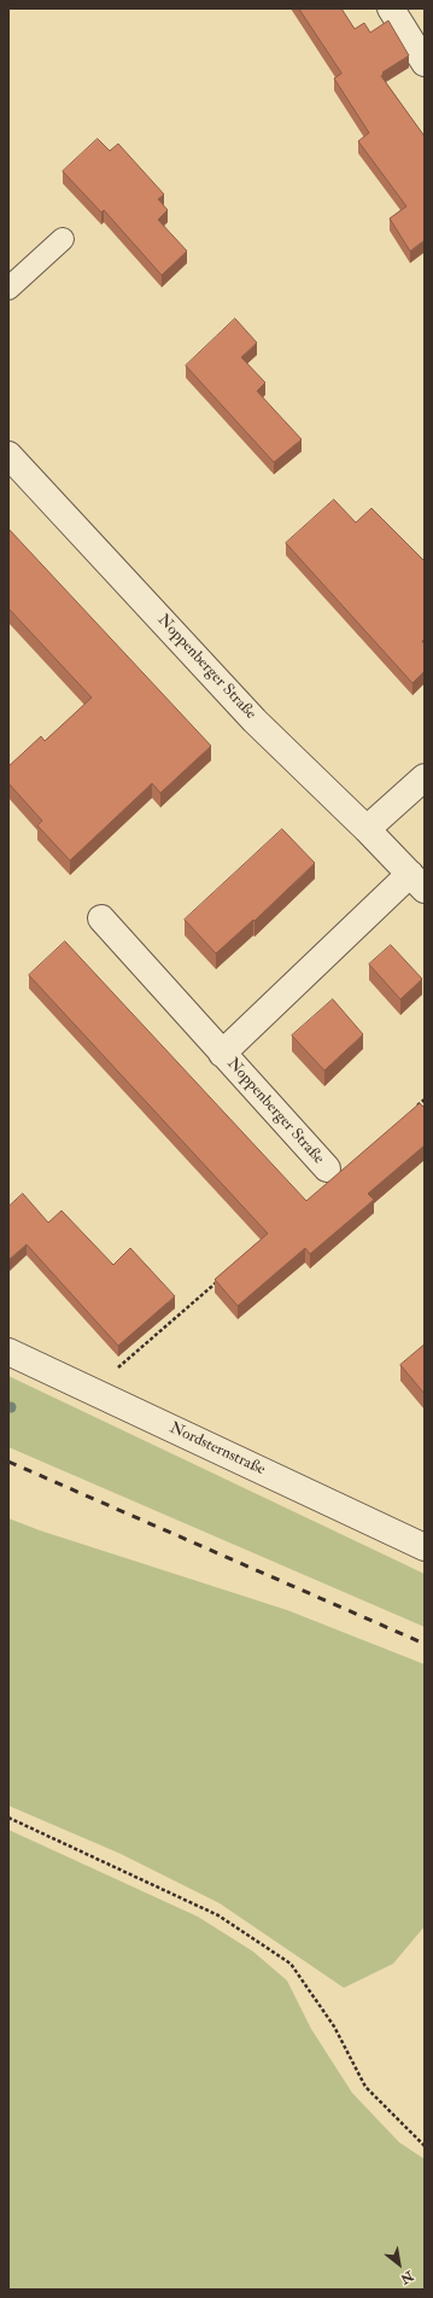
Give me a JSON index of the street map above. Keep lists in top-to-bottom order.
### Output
{
  "streets": {
    "street": ["Noppenberger Straße", "Nordsternstraße"]
  },
  "north": "bottom right"
}
